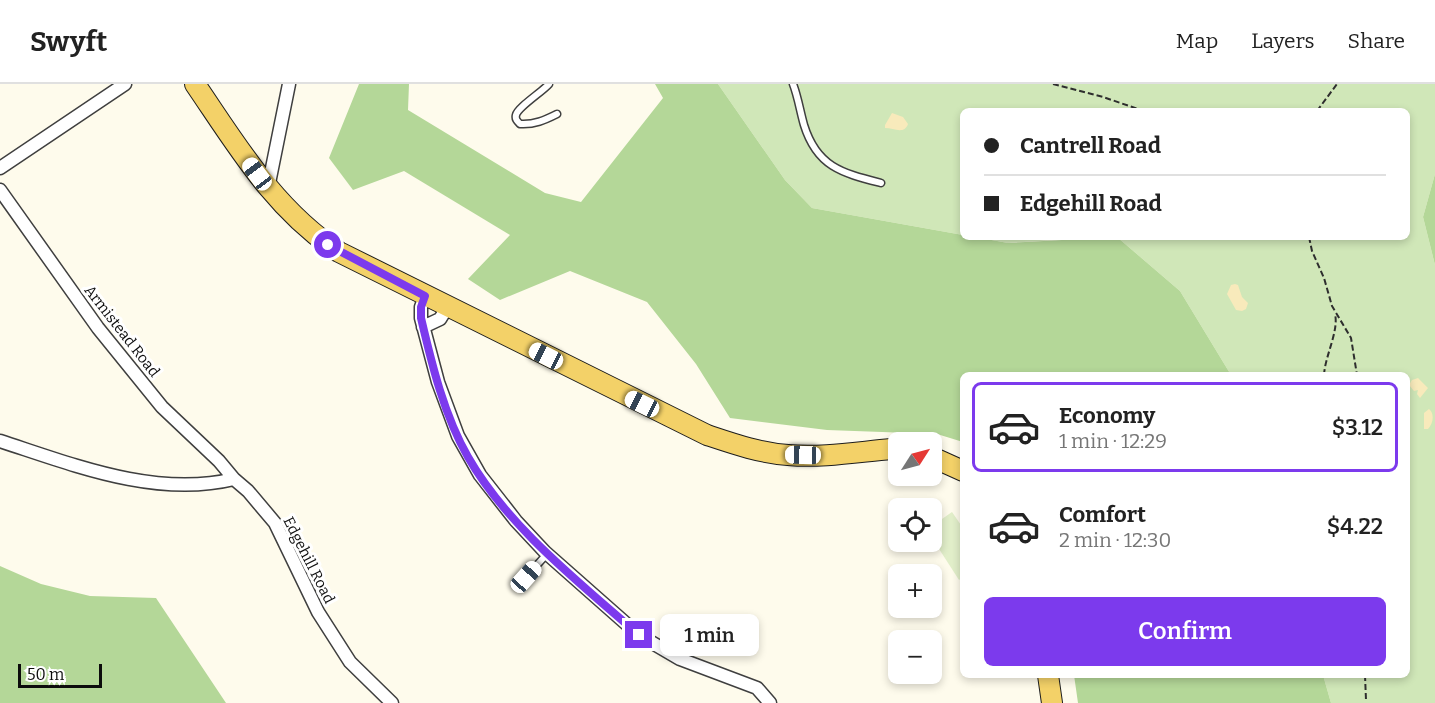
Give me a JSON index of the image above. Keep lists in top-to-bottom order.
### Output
{
  "streets": {
    "street": ["Armistead Road", "Edgehill Road"]
  },
  "crossings": [
    ["Armistead Road", "Edgehill Road"]
  ],
  "scale_bar": "50 m",
  "north": "top right",
  "page": {
    "header": "Swyft",
    "nav": ["Map", "Layers", "Share"],
    "banner": ["Cantrell Road", "Edgehill Road"],
    "list": [
      {
        "name": "Economy",
        "note": "1 min · 12:29",
        "value": "$3.12"
      },
      {
        "name": "Comfort",
        "note": "2 min · 12:30",
        "value": "$4.22"
      }
    ],
    "map_buttons": ["+", "−"],
    "buttons": "Confirm",
    "bubble": "1 min",
    "scale": "50 m"
  }
}
